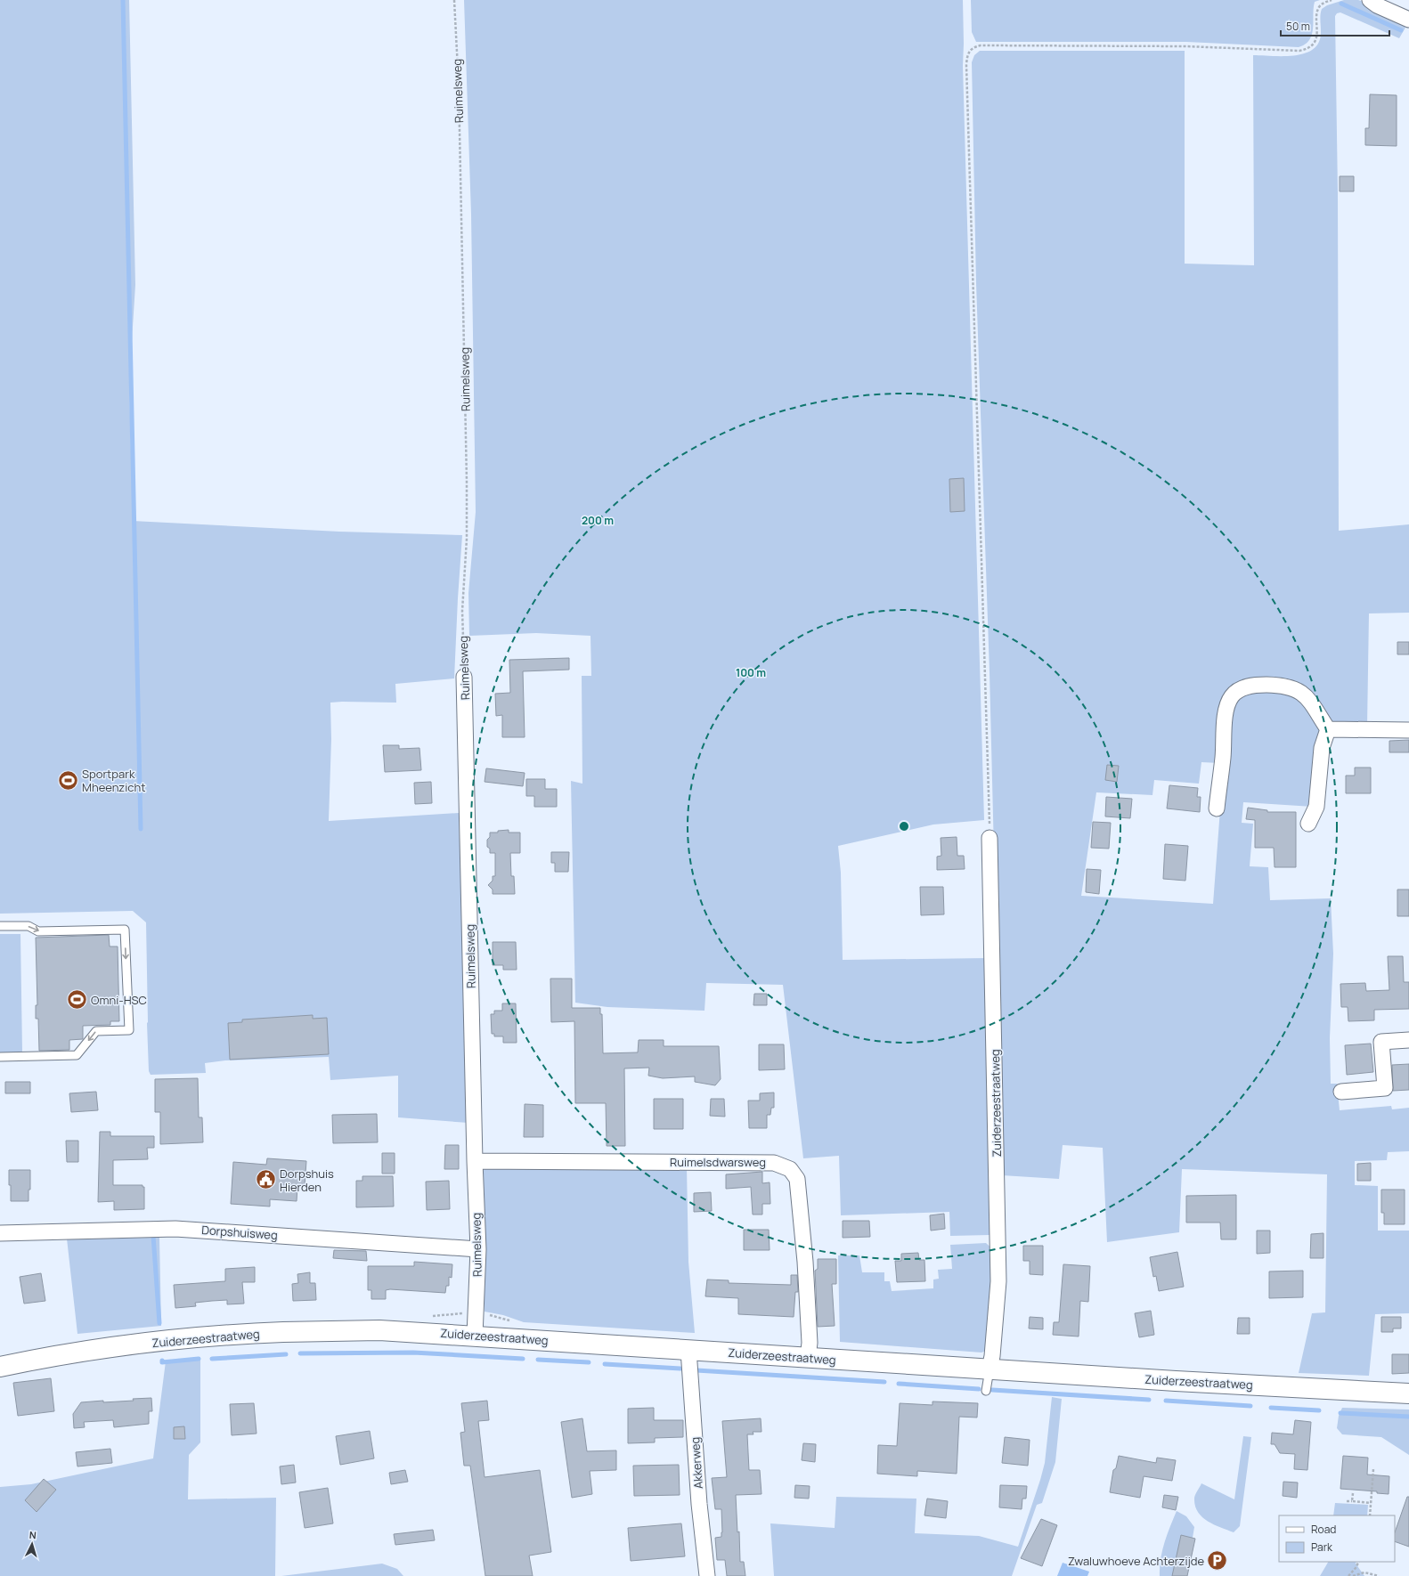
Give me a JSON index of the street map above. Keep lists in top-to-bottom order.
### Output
{
  "streets": {
    "main road": ["Zuiderzeestraatweg"],
    "street": [
      "Ruimelsweg",
      "Ruimelsdwarsweg",
      "Dorpshuisweg",
      "Akkerweg"
    ]
  },
  "crossings": [
    ["Ruimelsweg", "Zuiderzeestraatweg"],
    ["Ruimelsweg", "Ruimelsdwarsweg"],
    ["Ruimelsweg", "Dorpshuisweg"],
    ["Zuiderzeestraatweg", "Ruimelsdwarsweg"],
    ["Zuiderzeestraatweg", "Akkerweg"]
  ],
  "places": {
    "sports": ["Sportpark Mheenzicht", "Omni-HSC"],
    "public building": ["Dorpshuis Hierden"],
    "parking": ["Zwaluwhoeve Achterzijde"]
  },
  "legend": ["Road", "Park"],
  "scale_bar": "50 m",
  "north": "top",
  "rings": ["200 m", "100 m"]
}
